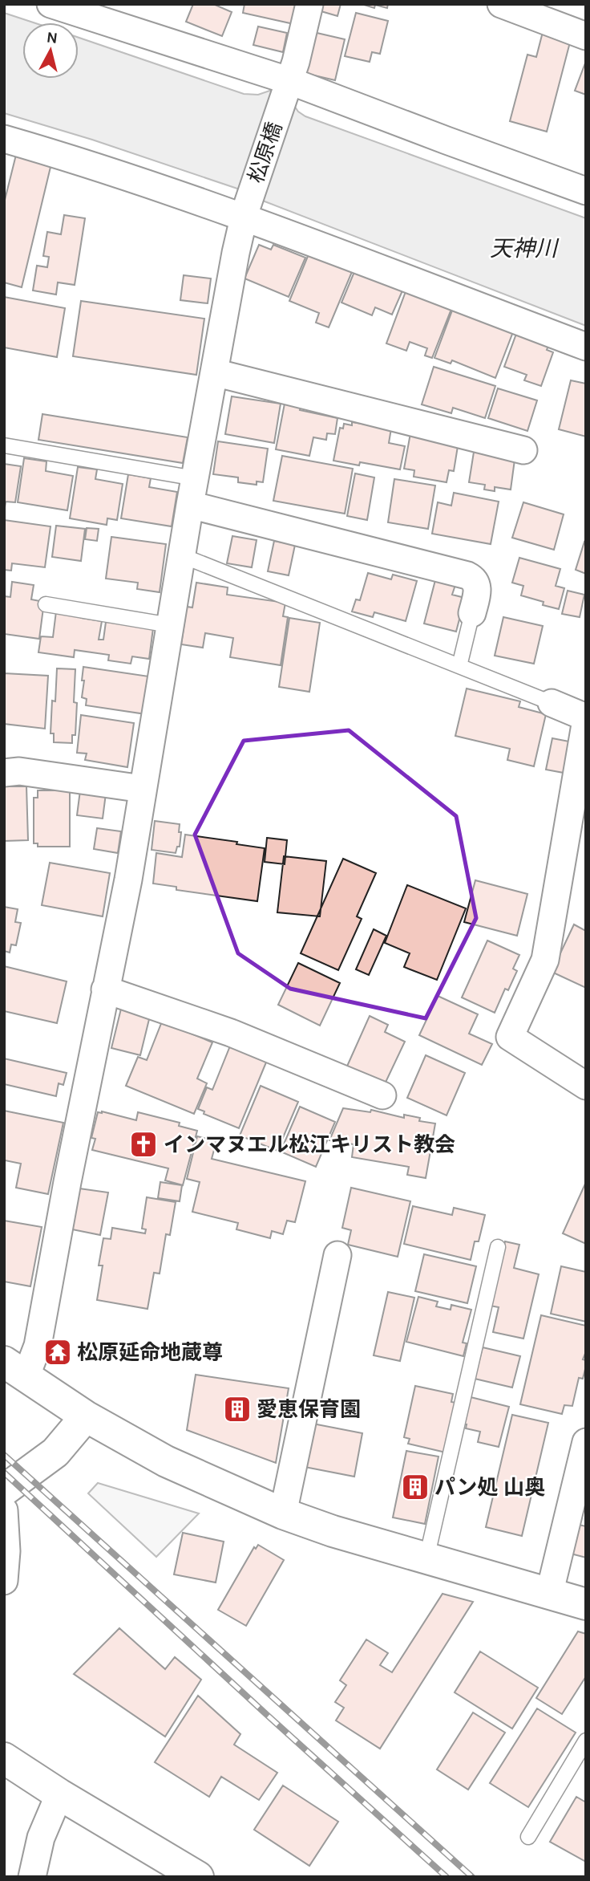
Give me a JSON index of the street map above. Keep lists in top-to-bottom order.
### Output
{
  "streets": {
    "street": ["松原橋"]
  },
  "water": ["天神川"],
  "places": {
    "church": ["インマヌエル松江キリスト教会"],
    "temple": ["松原延命地蔵尊"],
    "building": ["愛恵保育園", "パン処 山奥"]
  },
  "north": "top"
}
